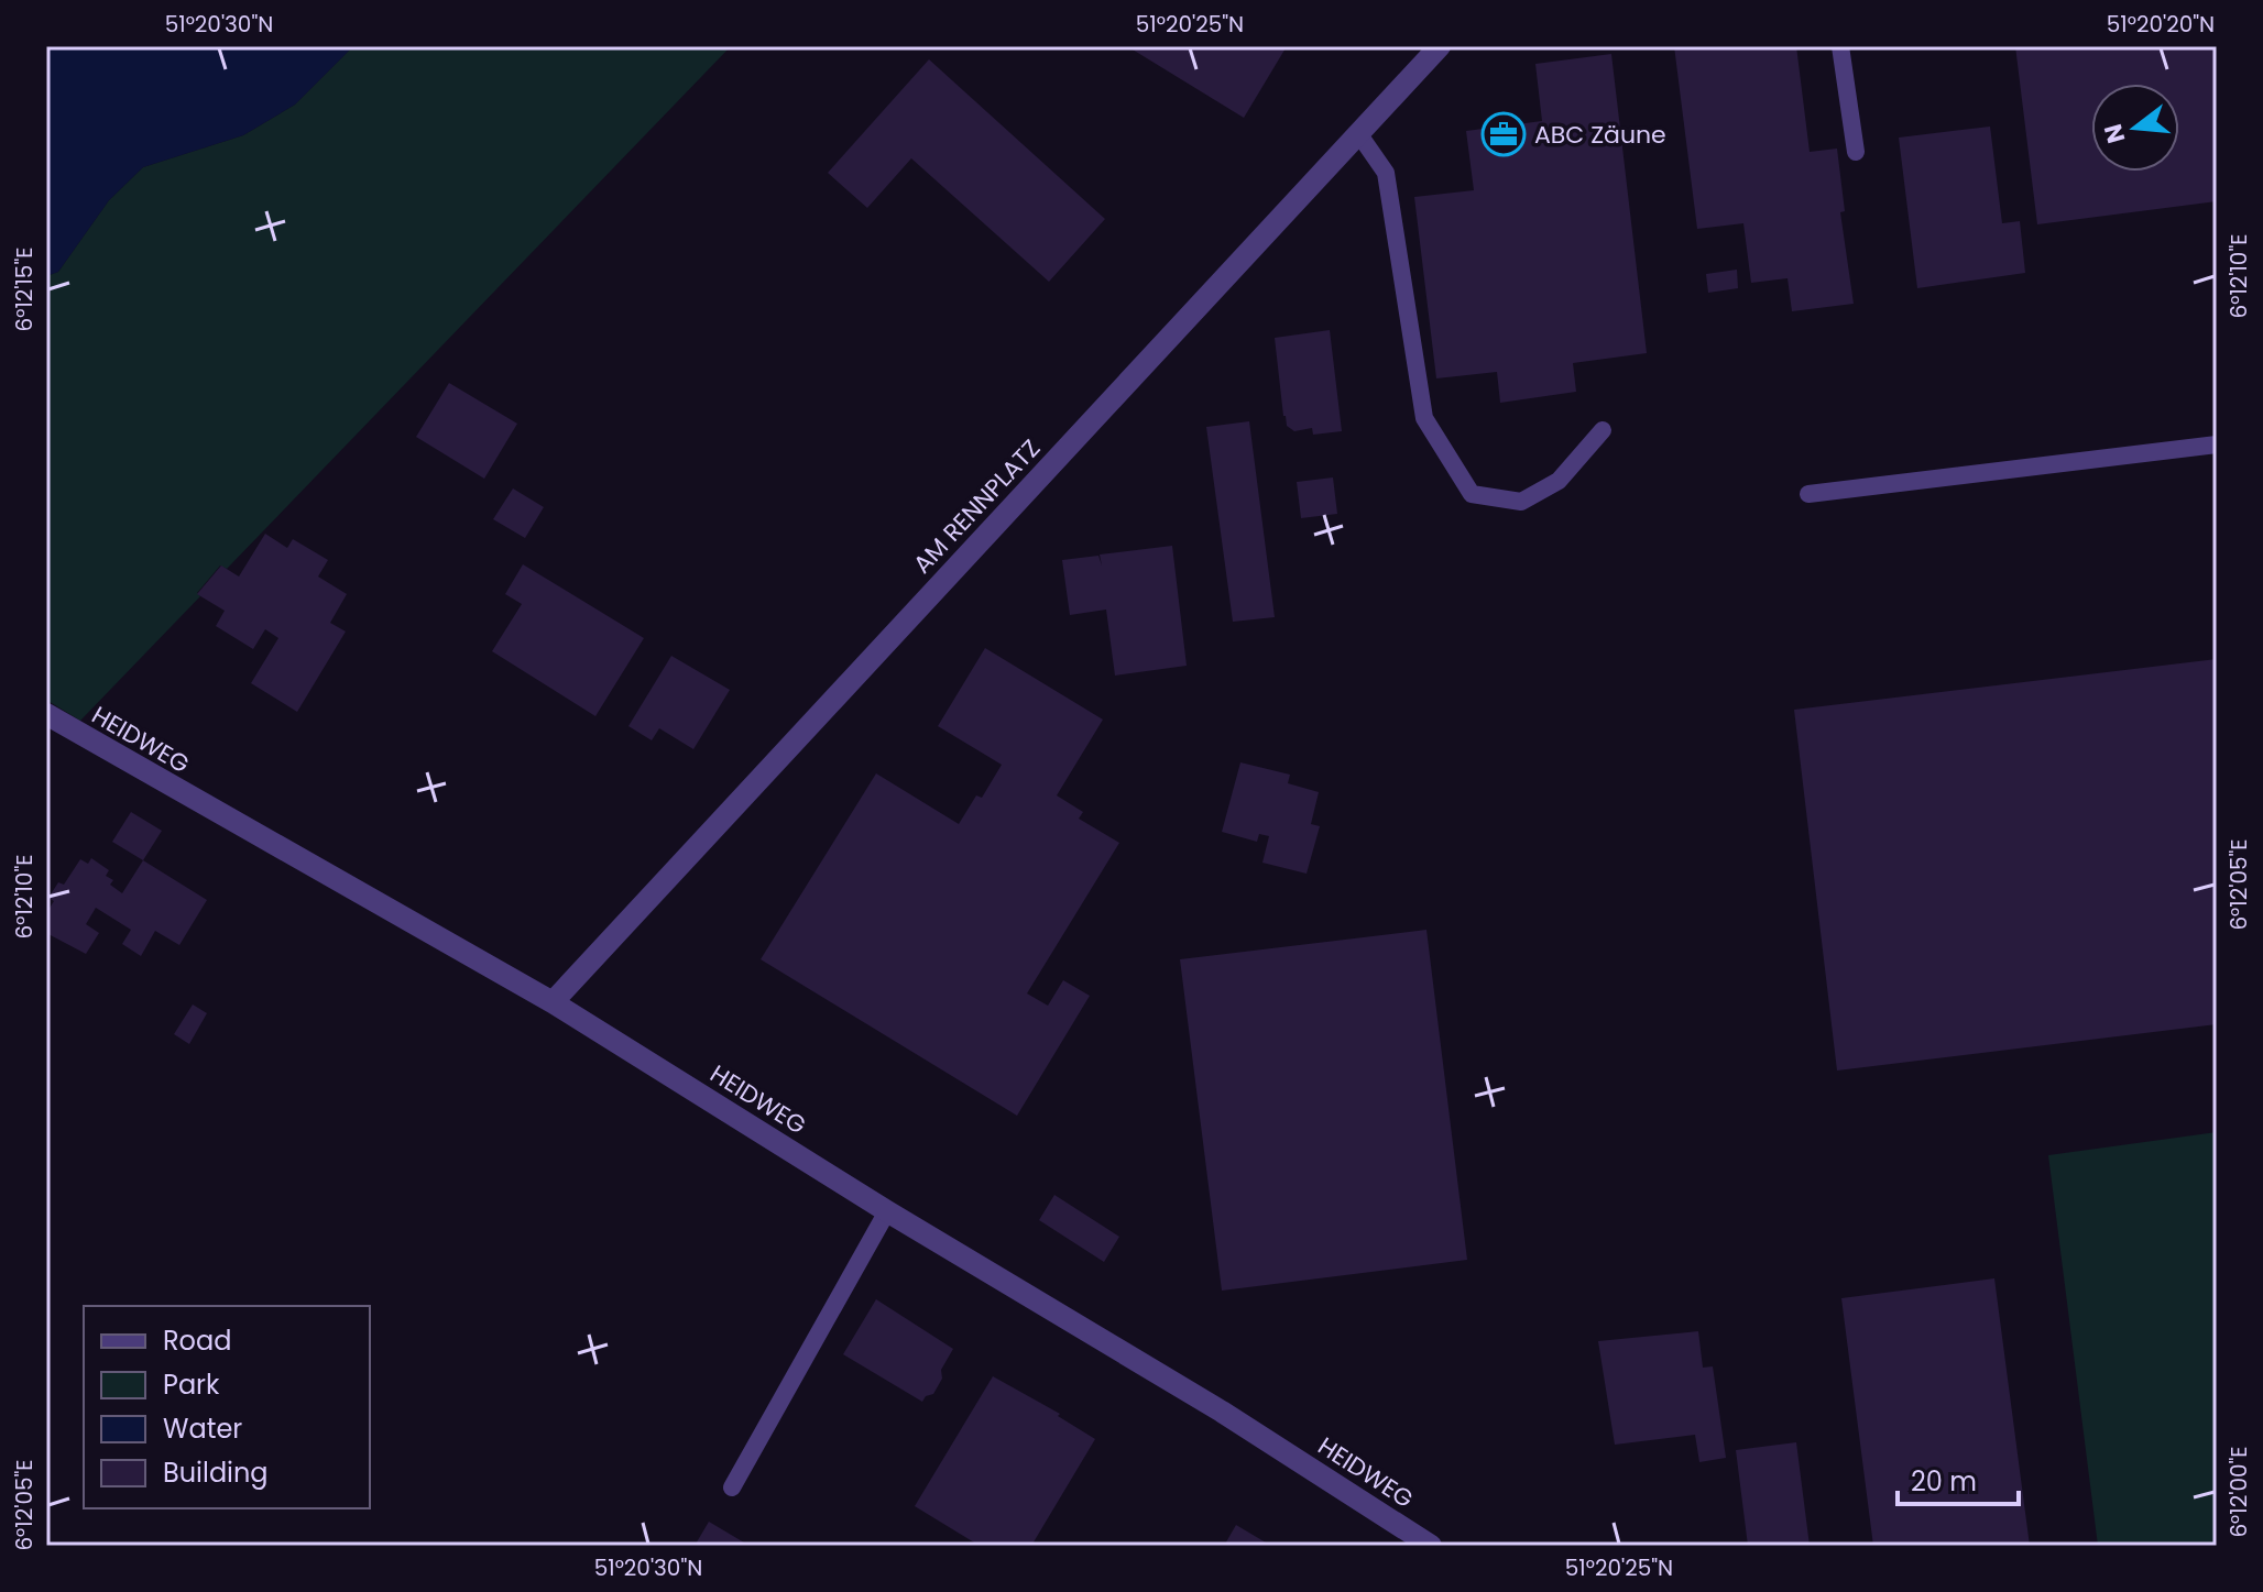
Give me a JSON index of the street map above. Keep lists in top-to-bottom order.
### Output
{
  "streets": {
    "street": ["AM RENNPLATZ", "HEIDWEG"]
  },
  "crossings": [
    ["AM RENNPLATZ", "HEIDWEG"]
  ],
  "places": {
    "office": ["ABC Zäune"]
  },
  "legend": [
    "Road",
    "Park",
    "Water",
    "Building"
  ],
  "scale_bar": "20 m",
  "north": "left",
  "coordinates": [
    "51°20'30\"N",
    "51°20'25\"N",
    "51°20'20\"N",
    "6°12'10\"E",
    "6°12'15\"E",
    "6°12'05\"E",
    "6°12'00\"E"
  ]
}
